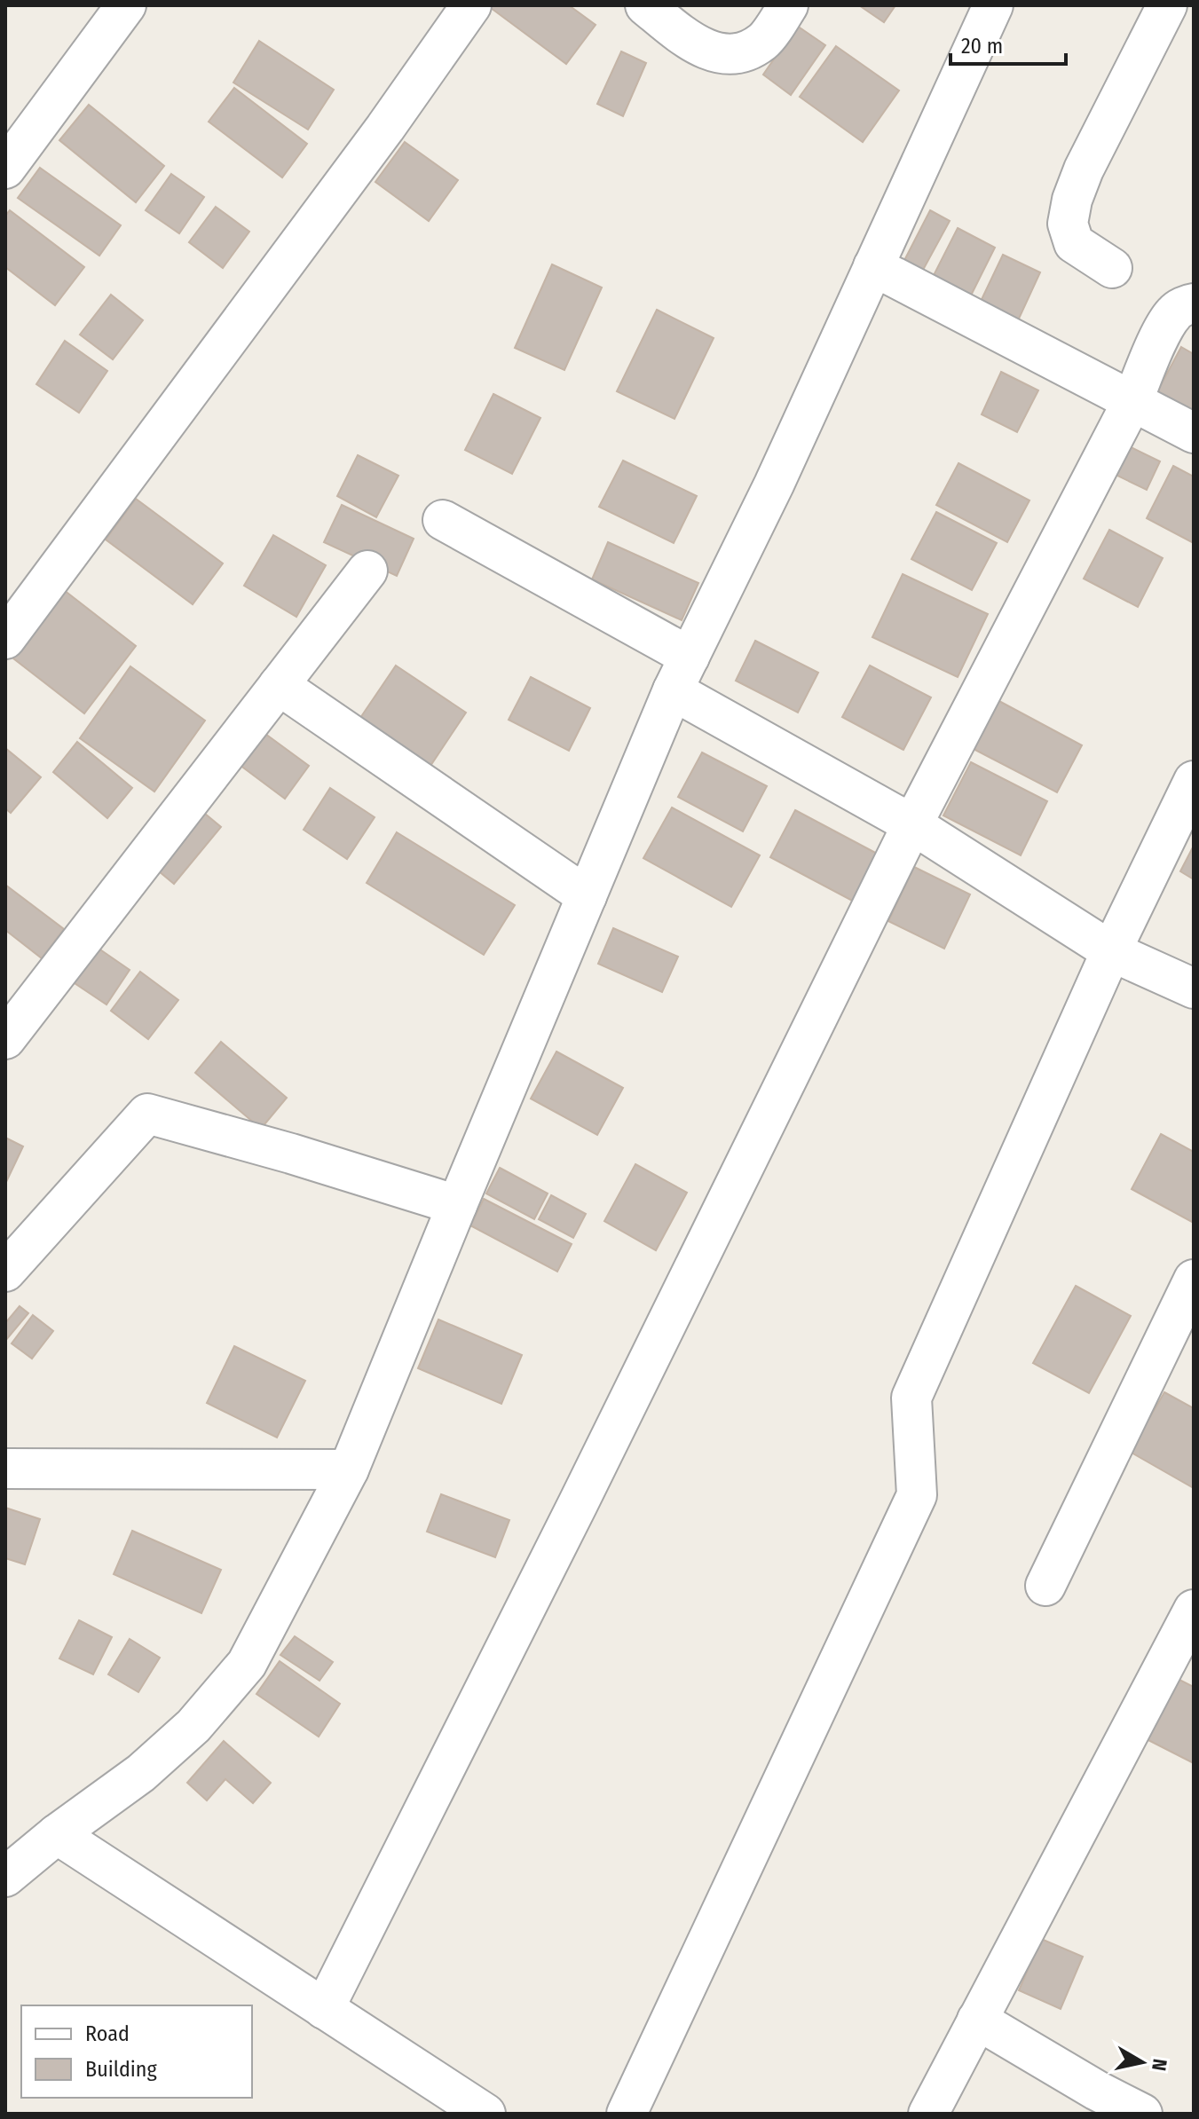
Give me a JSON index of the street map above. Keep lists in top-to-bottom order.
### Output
{
  "legend": ["Road", "Building"],
  "scale_bar": "20 m",
  "north": "right"
}
